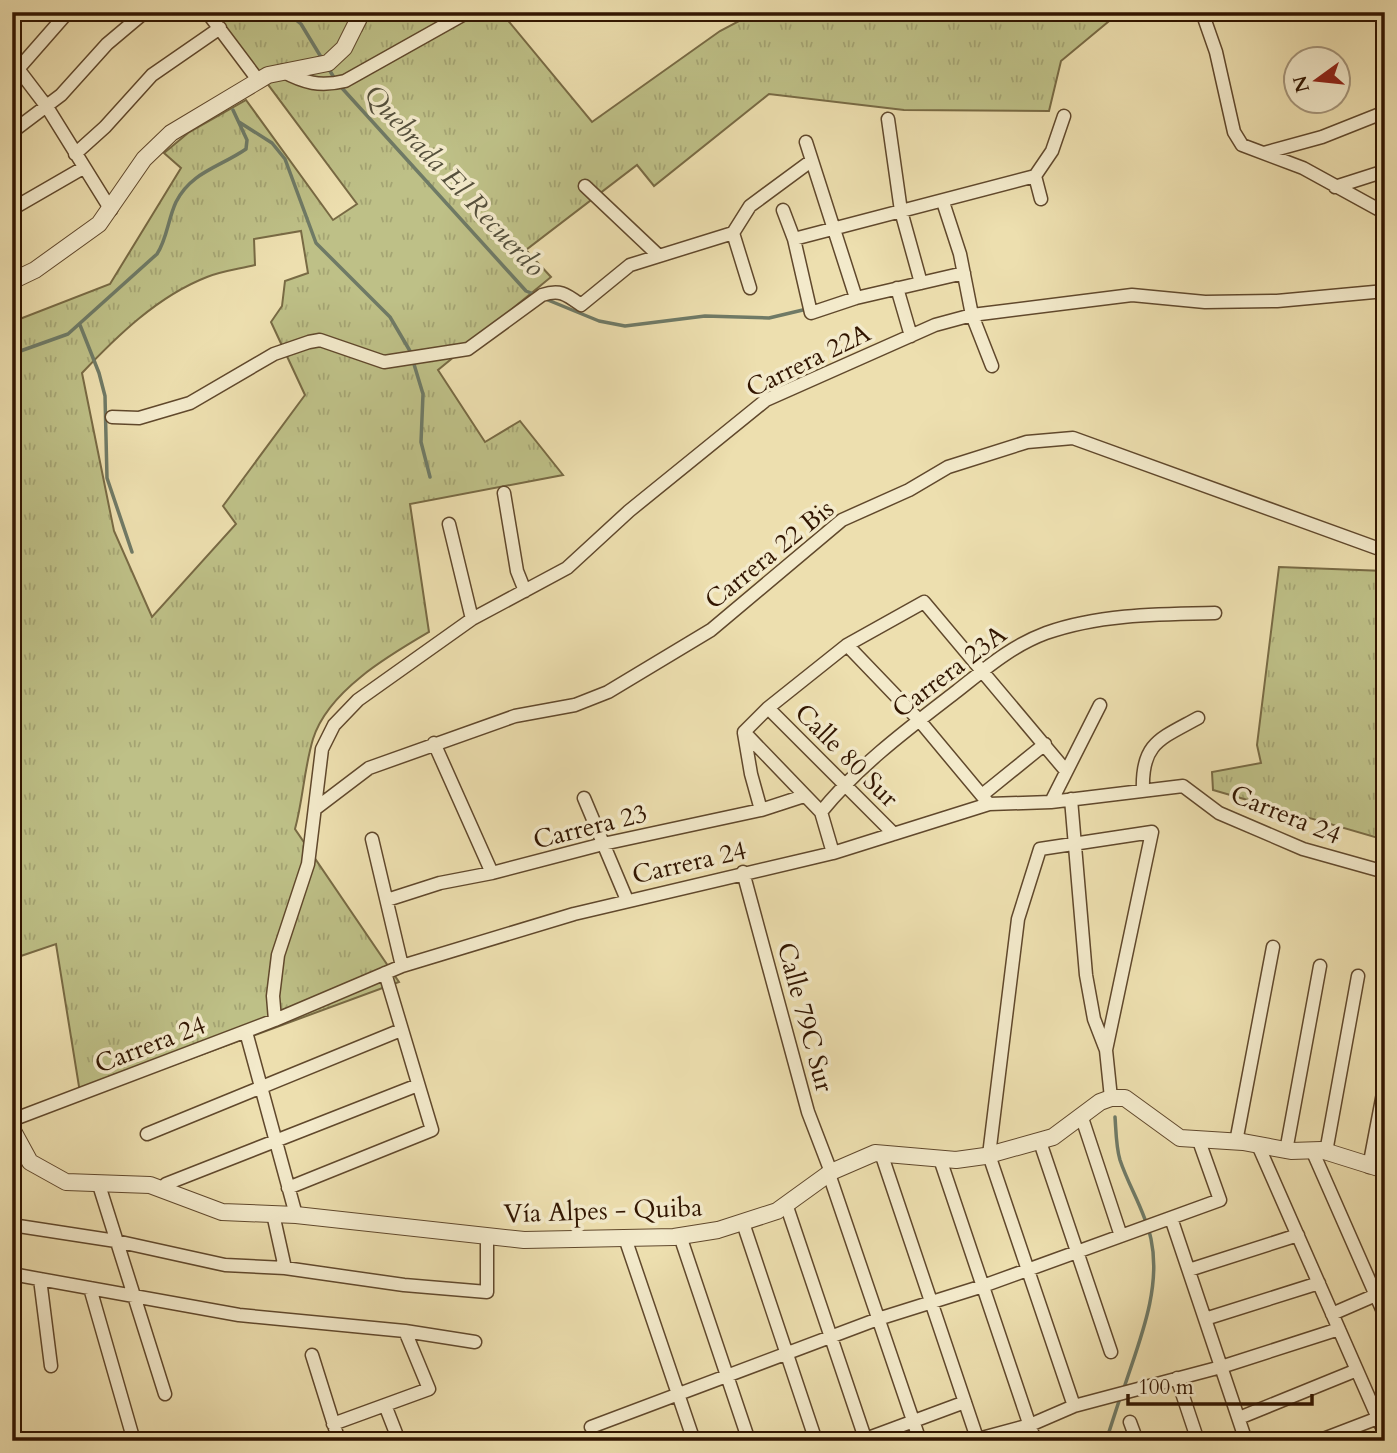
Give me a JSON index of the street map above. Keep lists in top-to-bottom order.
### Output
{
  "streets": {
    "street": [
      "Carrera 22A",
      "Carrera 22 Bis",
      "Carrera 23A",
      "Calle 80 Sur",
      "Carrera 24",
      "Carrera 23",
      "Calle 79C Sur",
      "Vía Alpes - Quiba"
    ]
  },
  "crossings": [
    ["Carrera 22A", "Carrera 22 Bis"],
    ["Carrera 23A", "Calle 80 Sur"],
    ["Calle 80 Sur", "Carrera 24"],
    ["Carrera 24", "Calle 79C Sur"],
    ["Calle 79C Sur", "Vía Alpes - Quiba"]
  ],
  "water": ["Quebrada El Recuerdo"],
  "scale_bar": "100 m",
  "north": "left"
}
